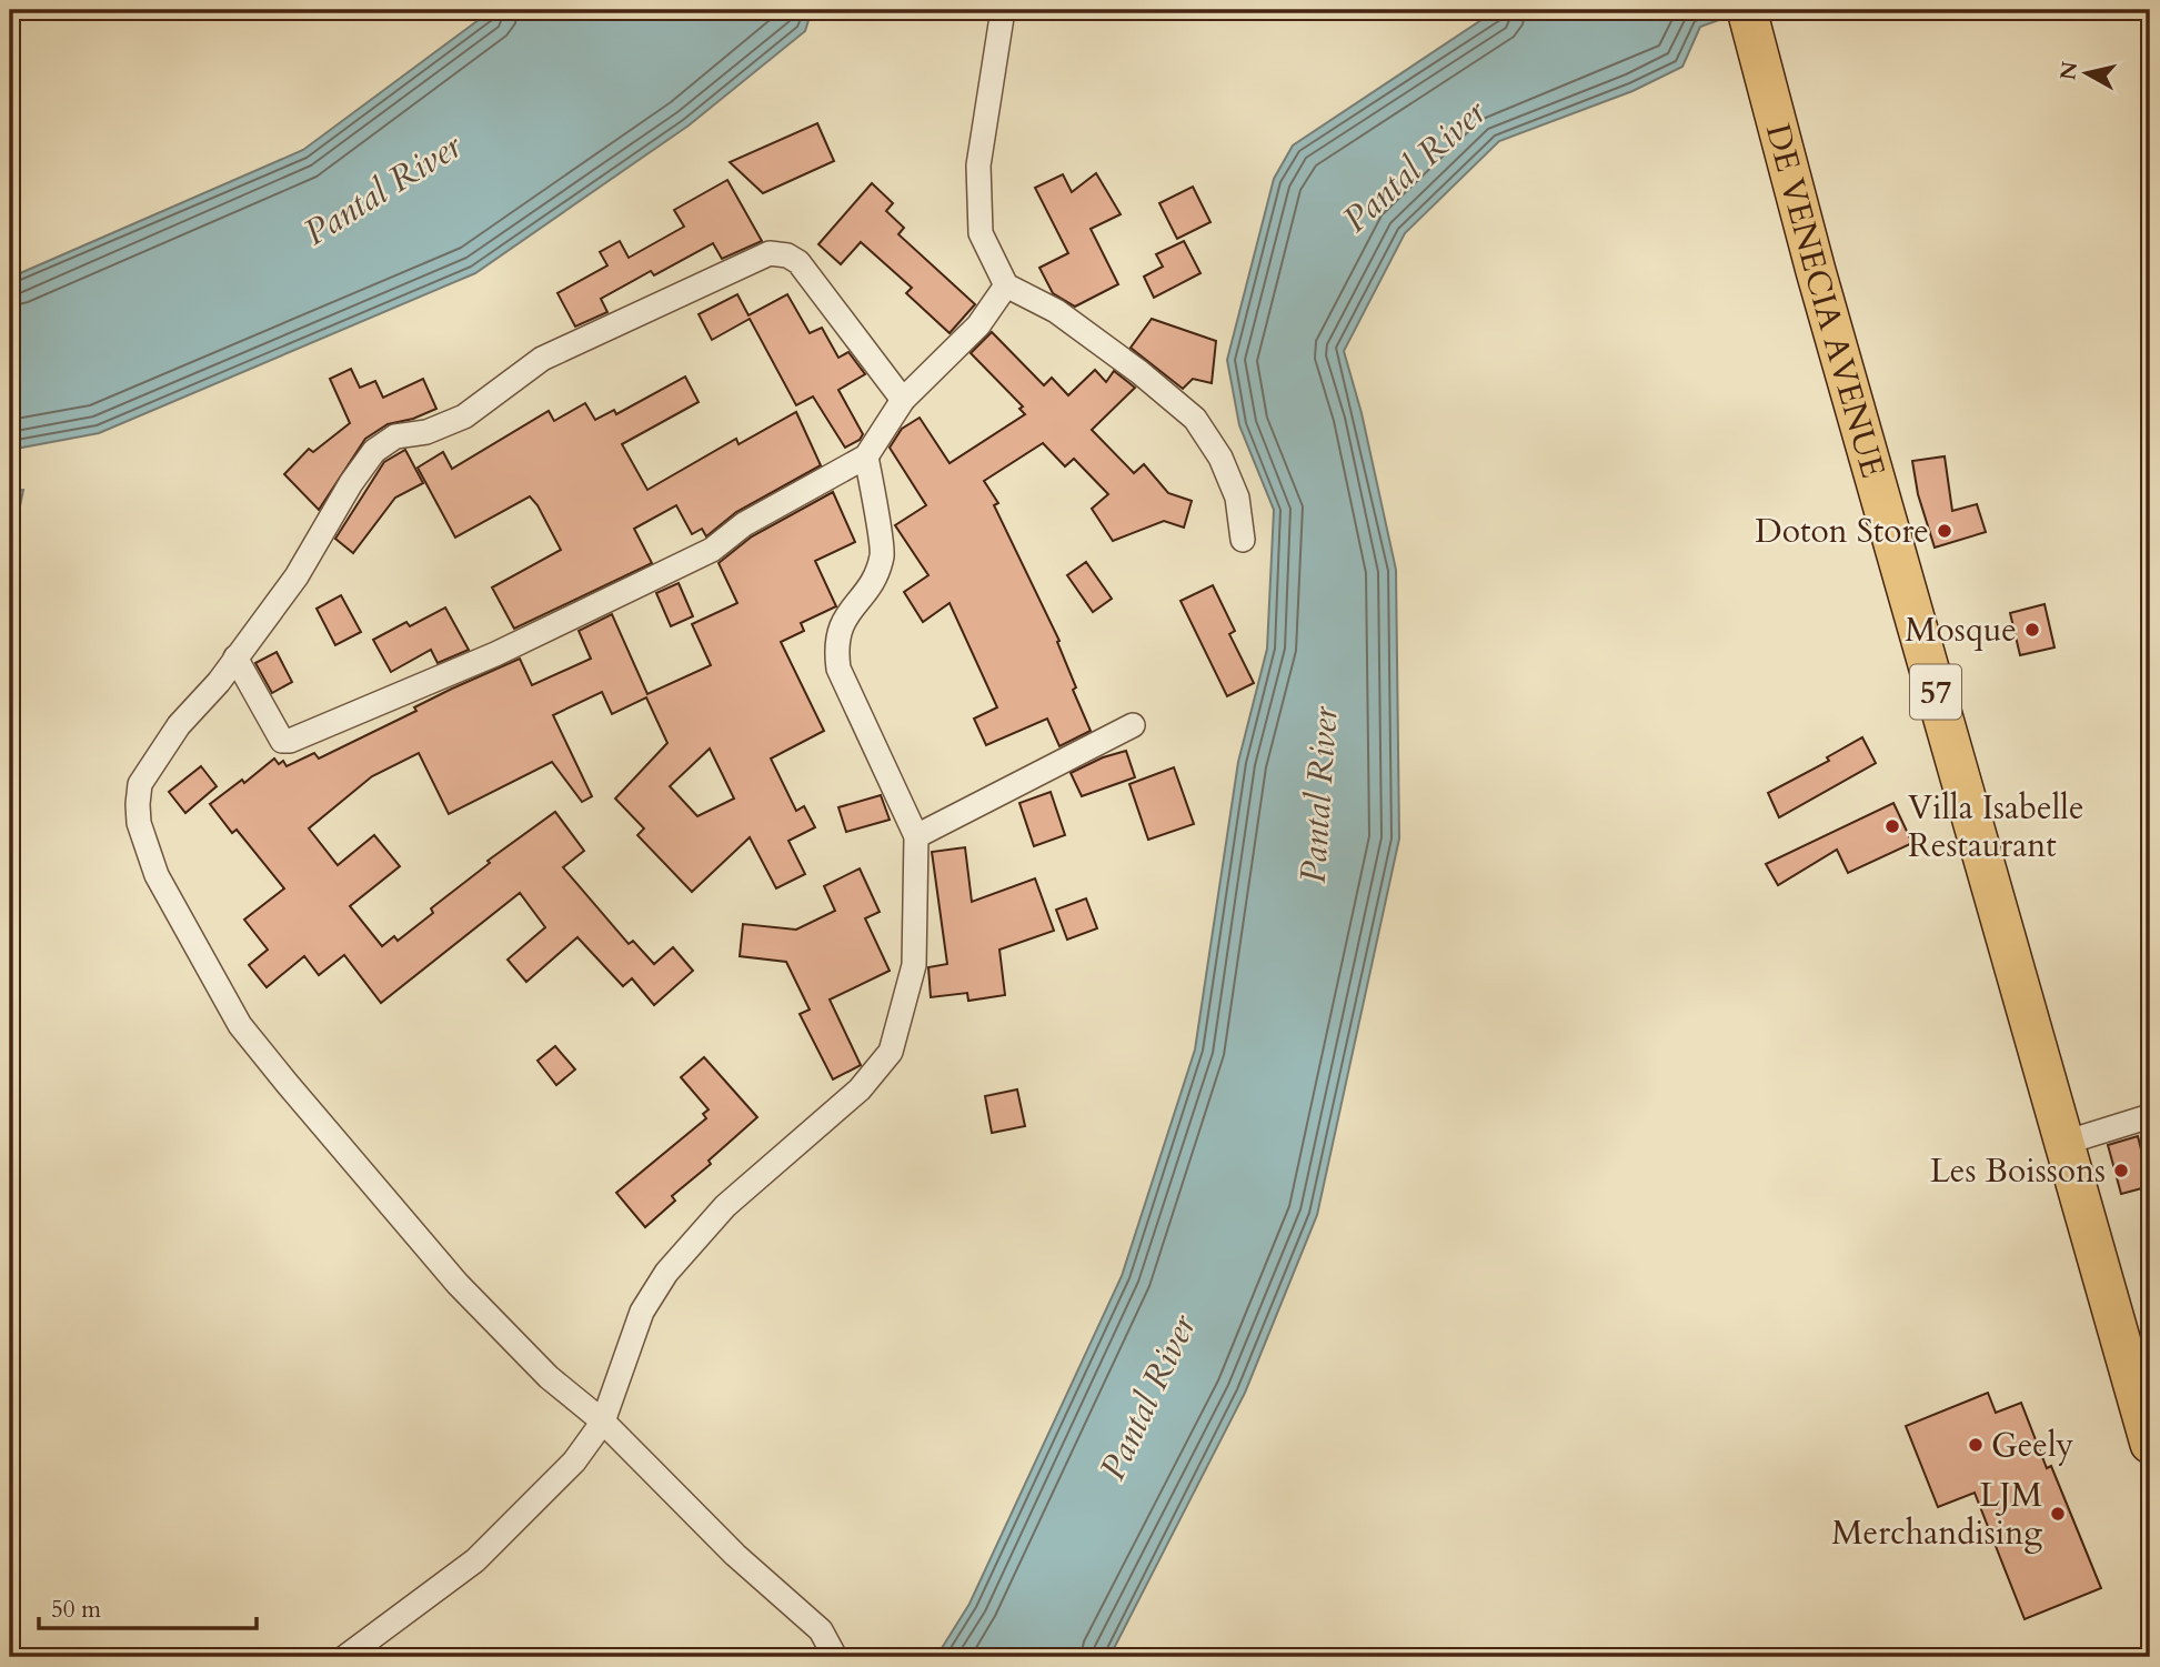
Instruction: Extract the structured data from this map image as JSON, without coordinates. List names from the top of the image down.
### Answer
{
  "streets": {
    "highway": ["DE VENECIA AVENUE", "57"]
  },
  "water": ["Pantal River"],
  "places": [
    "Doton Store",
    "Mosque",
    "Villa Isabelle Restaurant",
    "Les Boissons",
    "Geely",
    "LJM Merchandising"
  ],
  "scale_bar": "50 m",
  "north": "left"
}
